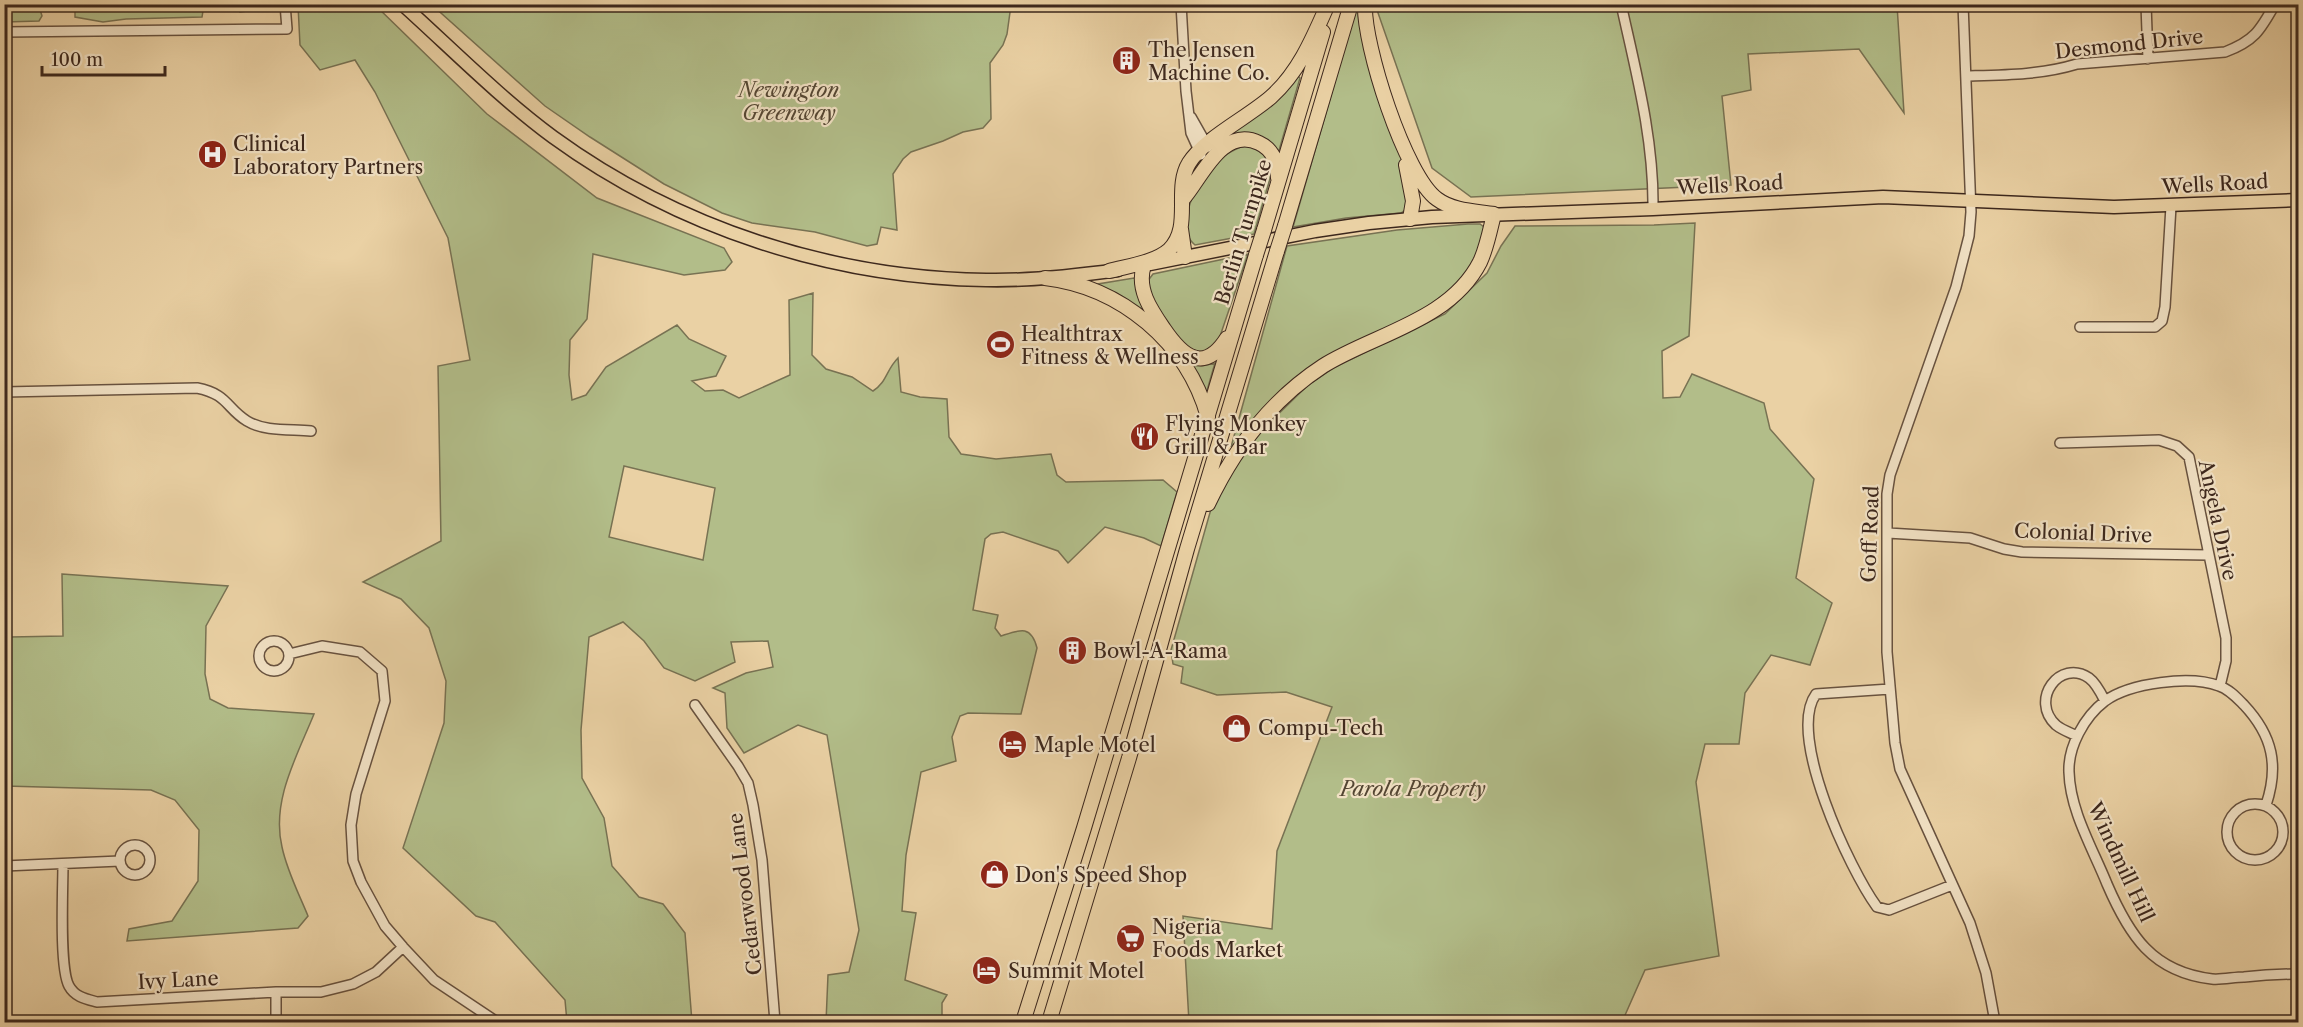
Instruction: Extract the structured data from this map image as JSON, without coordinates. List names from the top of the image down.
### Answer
{
  "streets": {
    "highway": ["Berlin Turnpike"],
    "main road": ["Wells Road"],
    "street": [
      "Desmond Drive",
      "Angela Drive",
      "Colonial Drive",
      "Goff Road",
      "Windmill Hill",
      "Cedarwood Lane",
      "Ivy Lane"
    ]
  },
  "crossings": [
    ["Desmond Drive", "Goff Road"],
    ["Wells Road", "Goff Road"],
    ["Angela Drive", "Colonial Drive"],
    ["Angela Drive", "Windmill Hill"],
    ["Colonial Drive", "Goff Road"]
  ],
  "parks": ["Newington Greenway", "Parola Property"],
  "places": {
    "building": ["The Jensen Machine Co.", "Bowl-A-Rama"],
    "hospital": ["Clinical Laboratory Partners"],
    "sports": ["Healthtrax Fitness & Wellness"],
    "restaurant": ["Flying Monkey Grill & Bar"],
    "shop": ["Compu-Tech", "Don's Speed Shop"],
    "hotel": ["Maple Motel", "Summit Motel"],
    "supermarket": ["Nigeria Foods Market"]
  },
  "scale_bar": "100 m"
}
